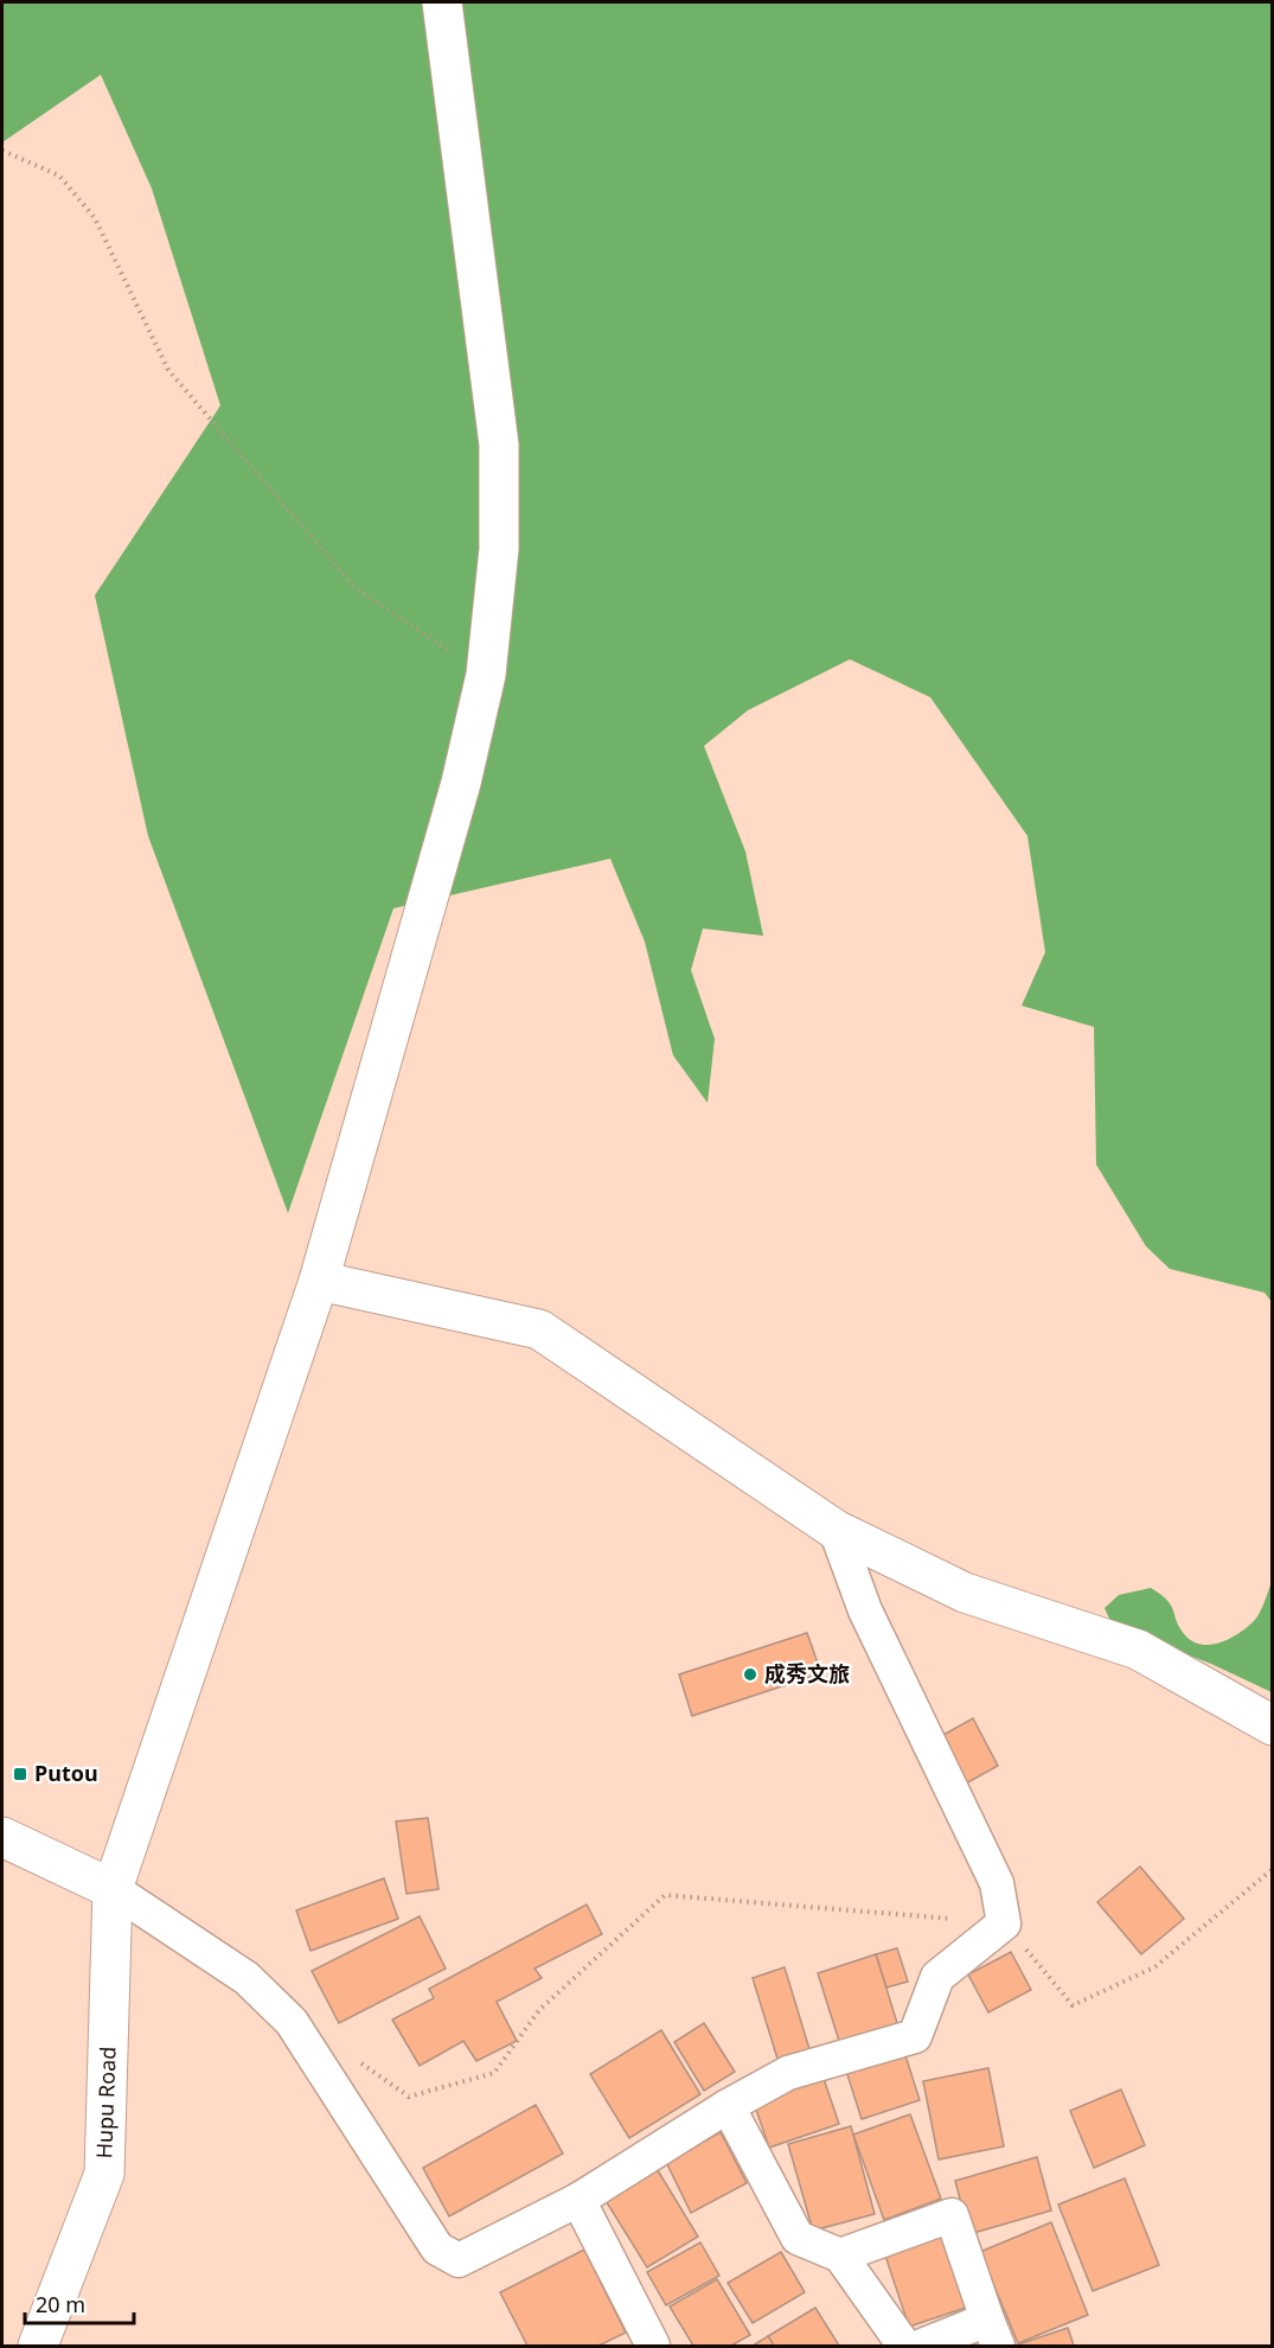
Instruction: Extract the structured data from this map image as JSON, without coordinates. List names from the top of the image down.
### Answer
{
  "streets": {
    "street": ["Hupu Road"]
  },
  "places": {
    "other": ["成秀文旅"],
    "transit": ["Putou"]
  },
  "scale_bar": "20 m"
}
